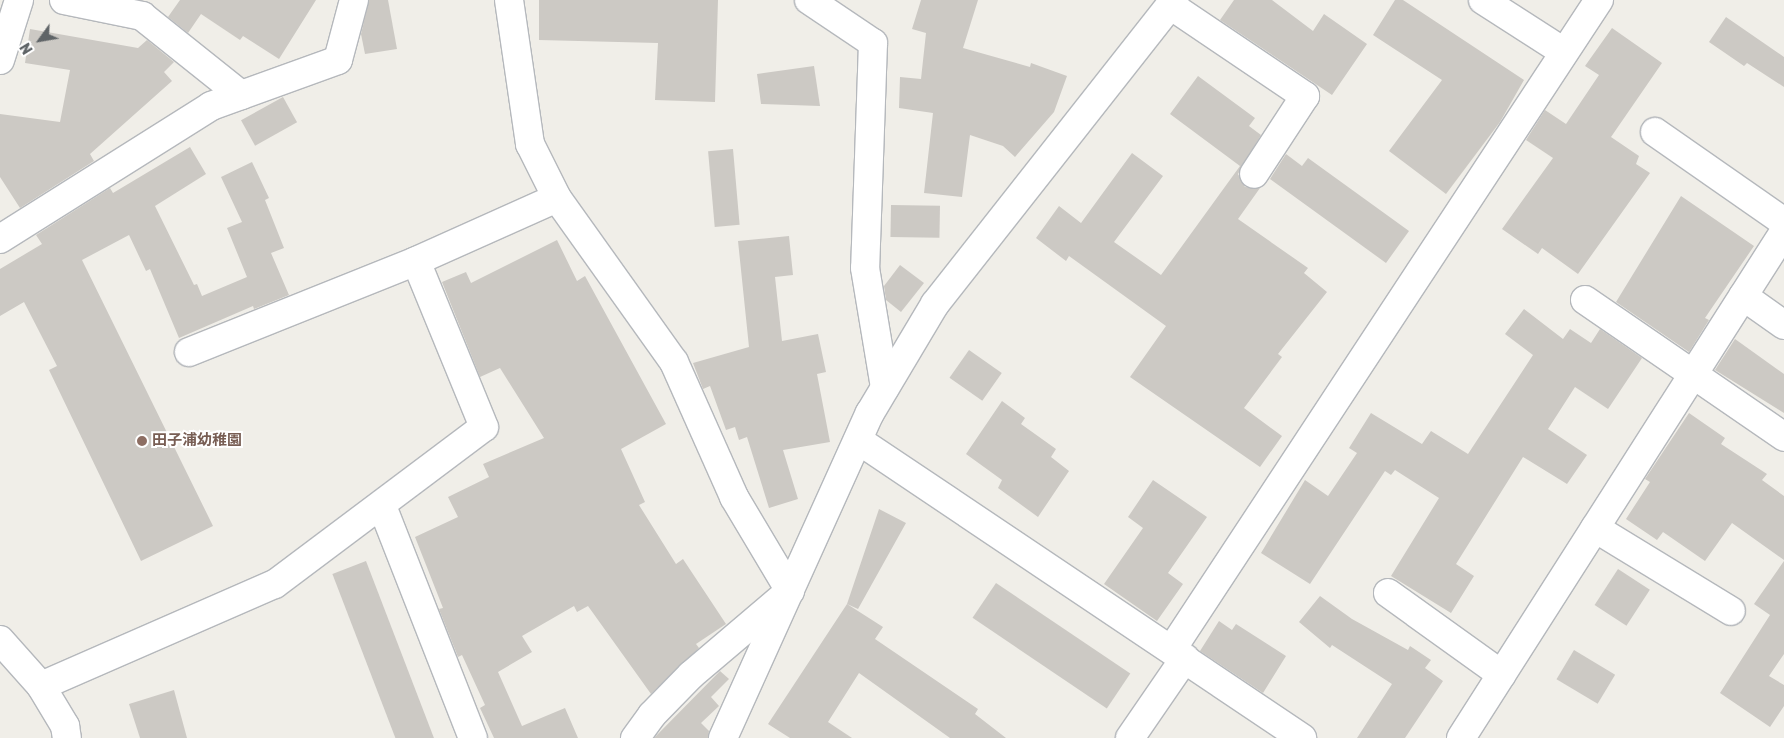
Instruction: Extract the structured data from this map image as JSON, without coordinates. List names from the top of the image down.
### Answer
{
  "places": ["田子浦幼稚園"],
  "north": "bottom left"
}
